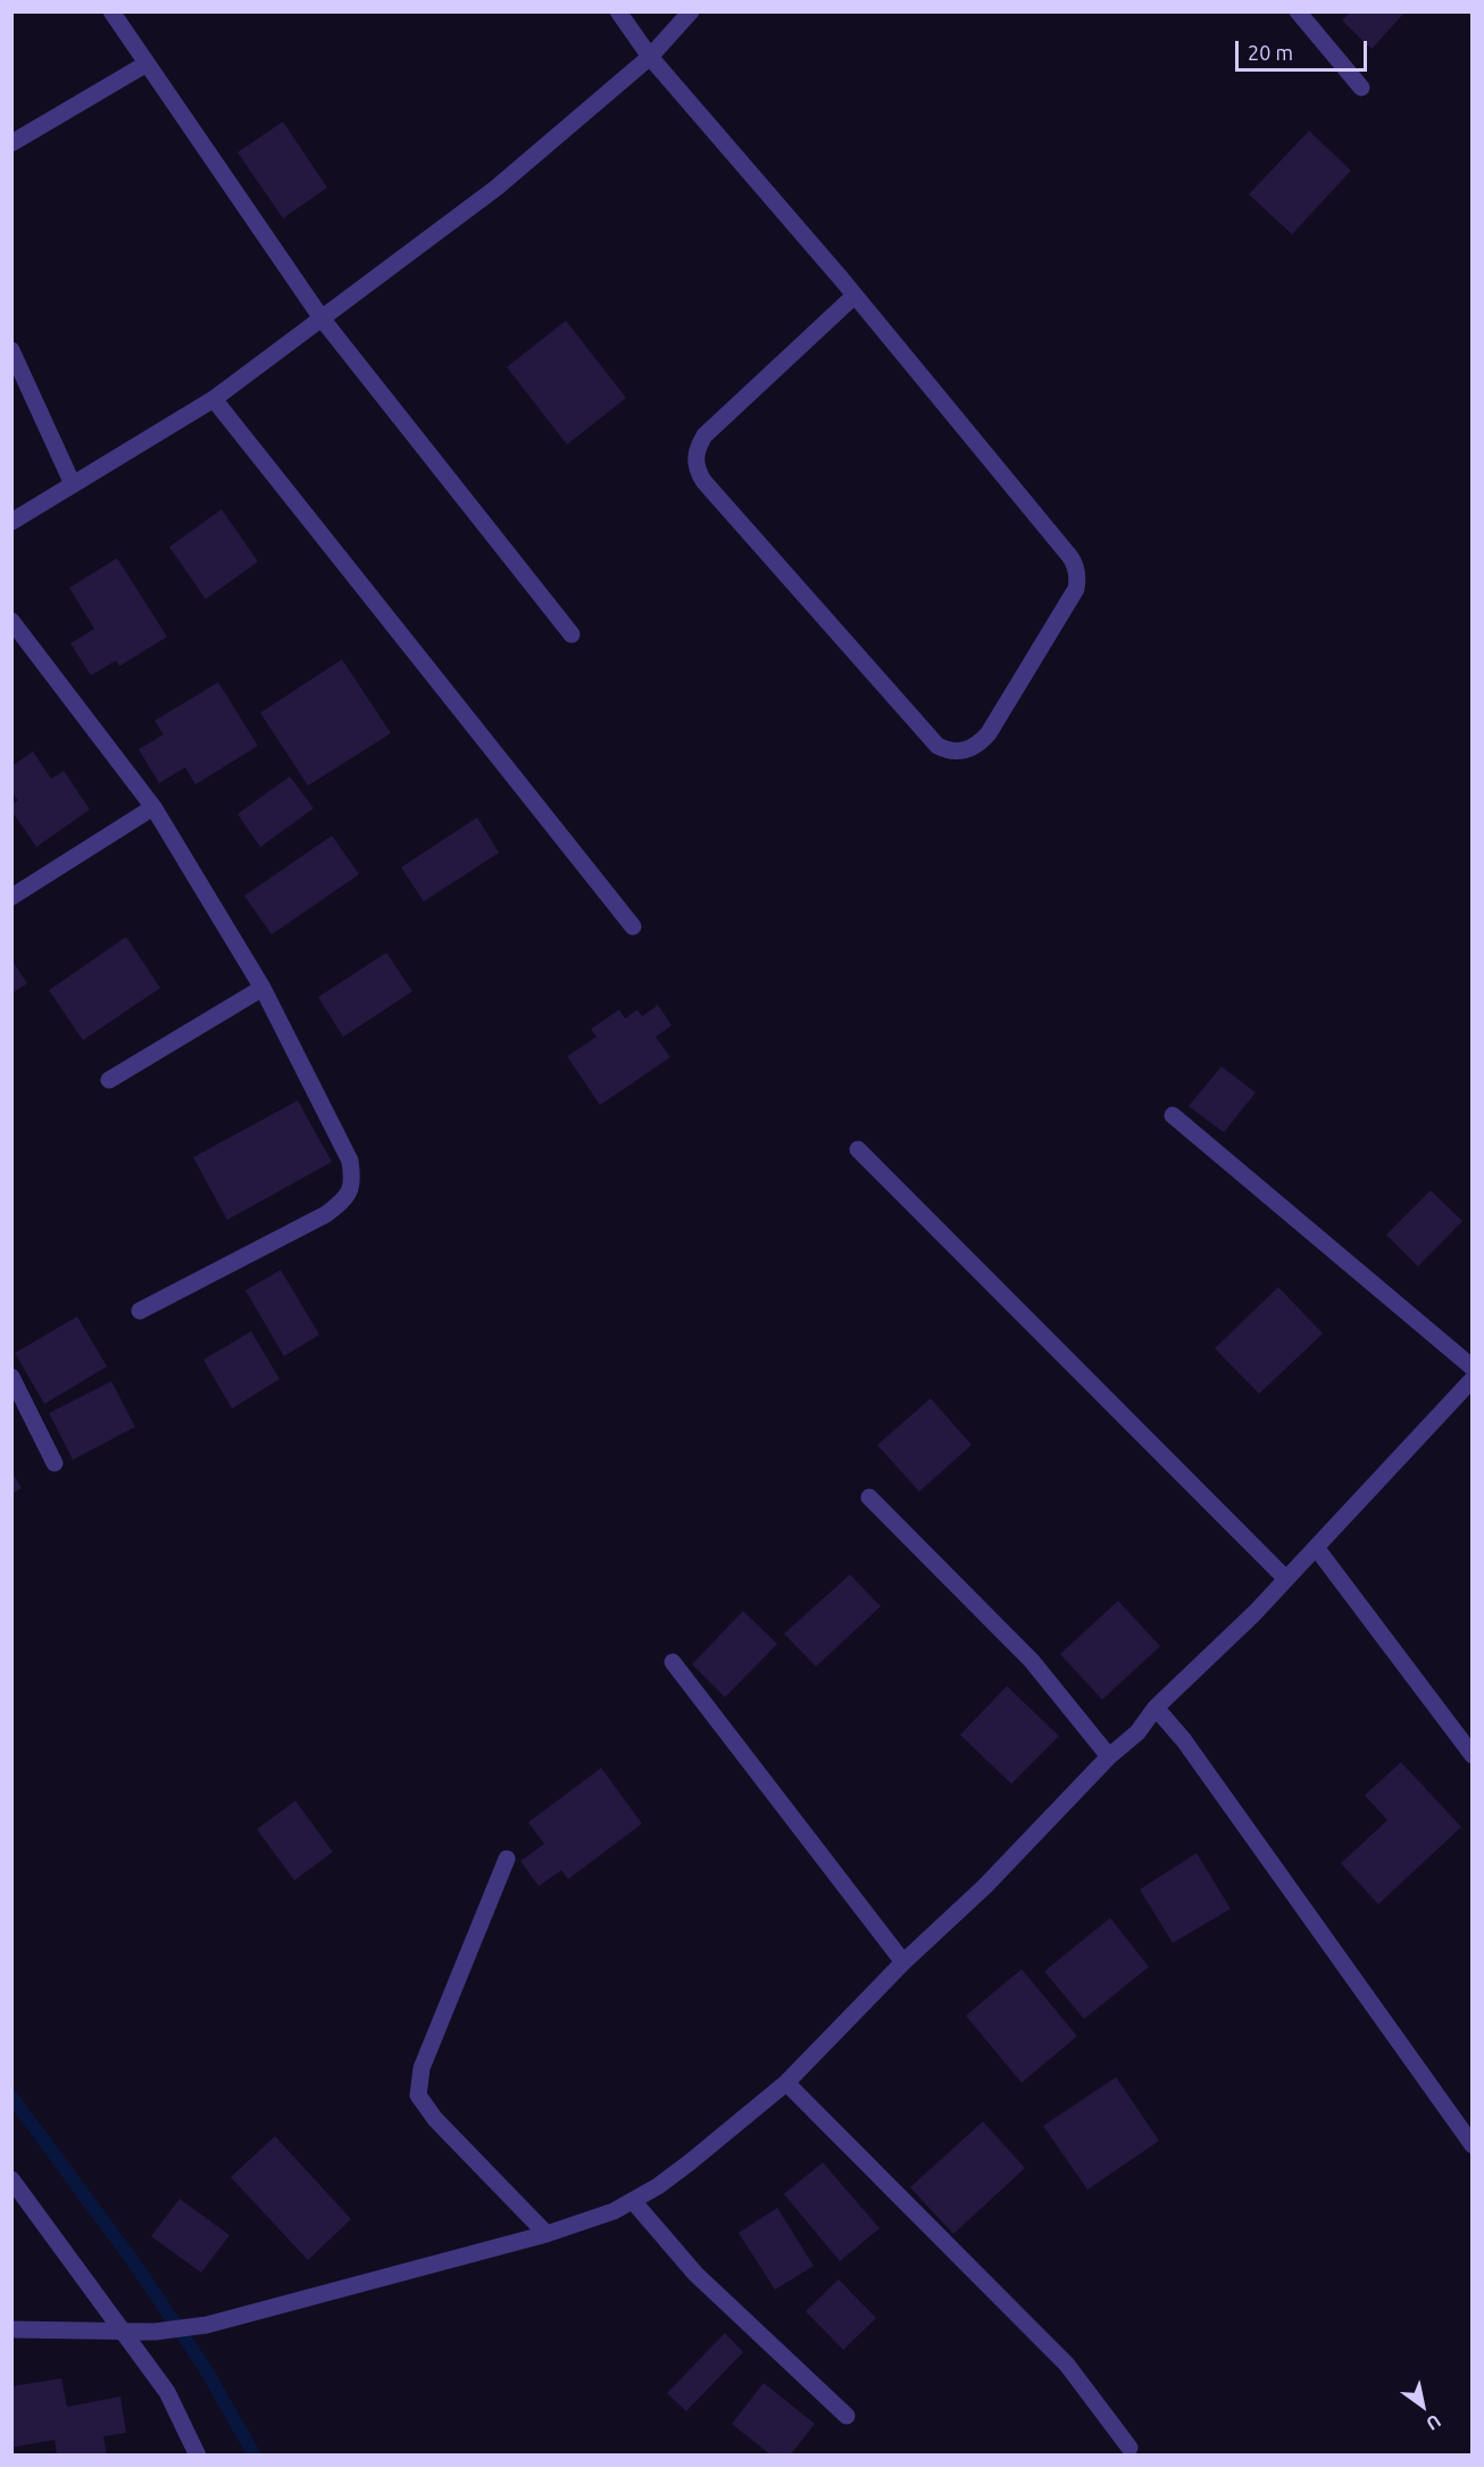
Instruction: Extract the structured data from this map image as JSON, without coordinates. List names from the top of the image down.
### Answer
{
  "scale_bar": "20 m",
  "north": "bottom right"
}
